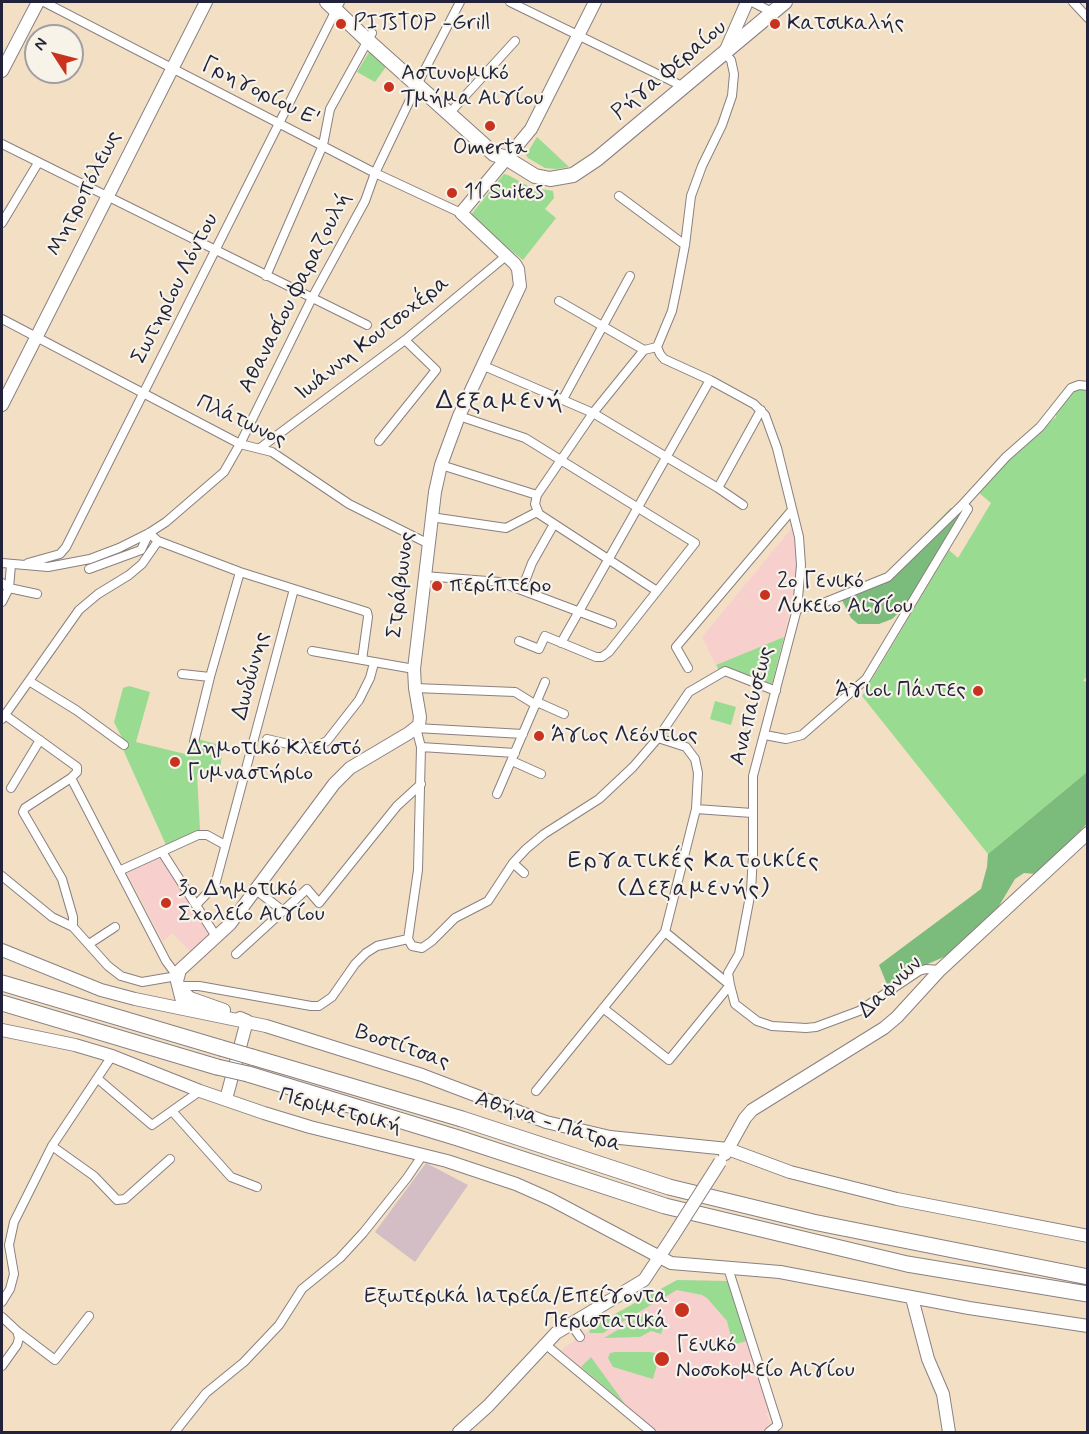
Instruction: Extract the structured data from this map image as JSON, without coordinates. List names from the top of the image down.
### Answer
{
  "streets": {
    "highway": ["Αθήνα - Πάτρα"],
    "main road": ["Ρήγα Φεραίου"],
    "street": [
      "Γρηγορίου Ε'",
      "Μητροπόλεως",
      "Σωτηρίου Λόντου",
      "Αθανασίου Φαραζουλή",
      "Ιωάννη Κουτσοχέρα",
      "Πλάτωνος",
      "Στράβωνος",
      "Δωδώνης",
      "Αναπαύσεως",
      "Δαφνών",
      "Βοστίτσας",
      "Περιμετρική"
    ]
  },
  "crossings": [
    ["Γρηγορίου Ε'", "Μητροπόλεως"],
    ["Γρηγορίου Ε'", "Σωτηρίου Λόντου"],
    ["Γρηγορίου Ε'", "Αθανασίου Φαραζουλή"],
    ["Γρηγορίου Ε'", "Στράβωνος"],
    ["Μητροπόλεως", "Πλάτωνος"],
    ["Σωτηρίου Λόντου", "Πλάτωνος"],
    ["Αθανασίου Φαραζουλή", "Πλάτωνος"],
    ["Ιωάννη Κουτσοχέρα", "Πλάτωνος"],
    ["Ιωάννη Κουτσοχέρα", "Στράβωνος"],
    ["Πλάτωνος", "Στράβωνος"],
    ["Δαφνών", "Βοστίτσας"],
    ["Δαφνών", "Περιμετρική"]
  ],
  "districts": ["Δεξαμενή", "Εργατικές Κατοικίες (Δεξαμενής)"],
  "places": [
    "PITsTOP -Grill",
    "Κατσικαλής",
    "Αστυνομικό Τμήμα Αιγίου",
    "Omerta",
    "11 Suites",
    "περίπτερο",
    "2ο Γενικό Λύκειο Αιγίου",
    "Άγιοι Πάντες",
    "Άγιος Λεόντιος",
    "Δημοτικό Κλειστό Γυμναστήριο",
    "3ο Δημοτικό Σχολείο Αιγίου",
    "Εξωτερικά Ιατρεία/Επείγοντα Περιστατικά",
    "Γενικό Νοσοκομείο Αιγίου"
  ],
  "north": "top left"
}
